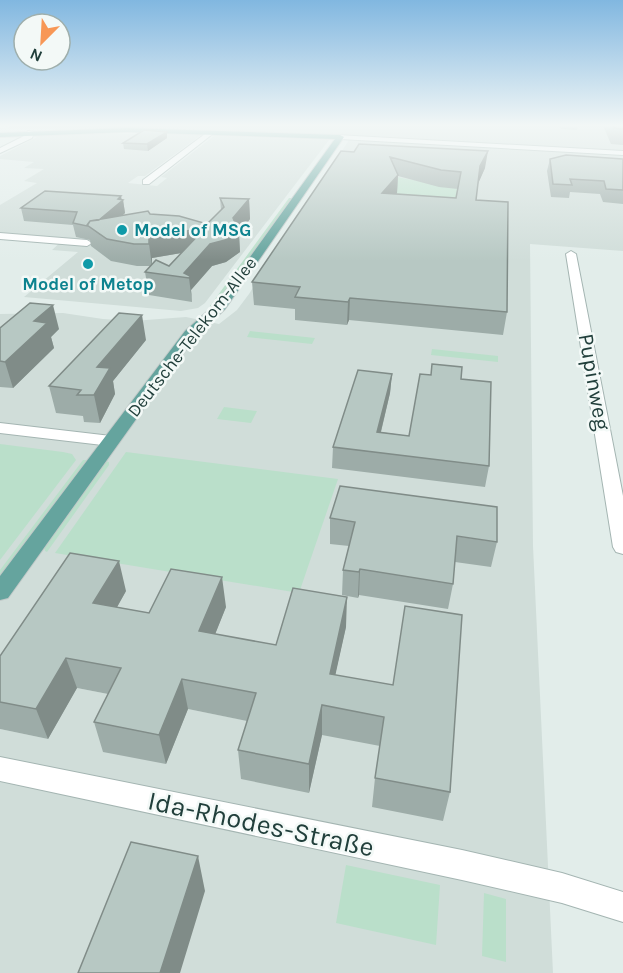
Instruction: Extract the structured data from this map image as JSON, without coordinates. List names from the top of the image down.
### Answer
{
  "streets": {
    "main road": ["Deutsche-Telekom-Allee"],
    "street": ["Pupinweg", "Ida-Rhodes-Straße"]
  },
  "places": ["Model of MSG", "Model of Metop"],
  "north": "bottom left"
}
